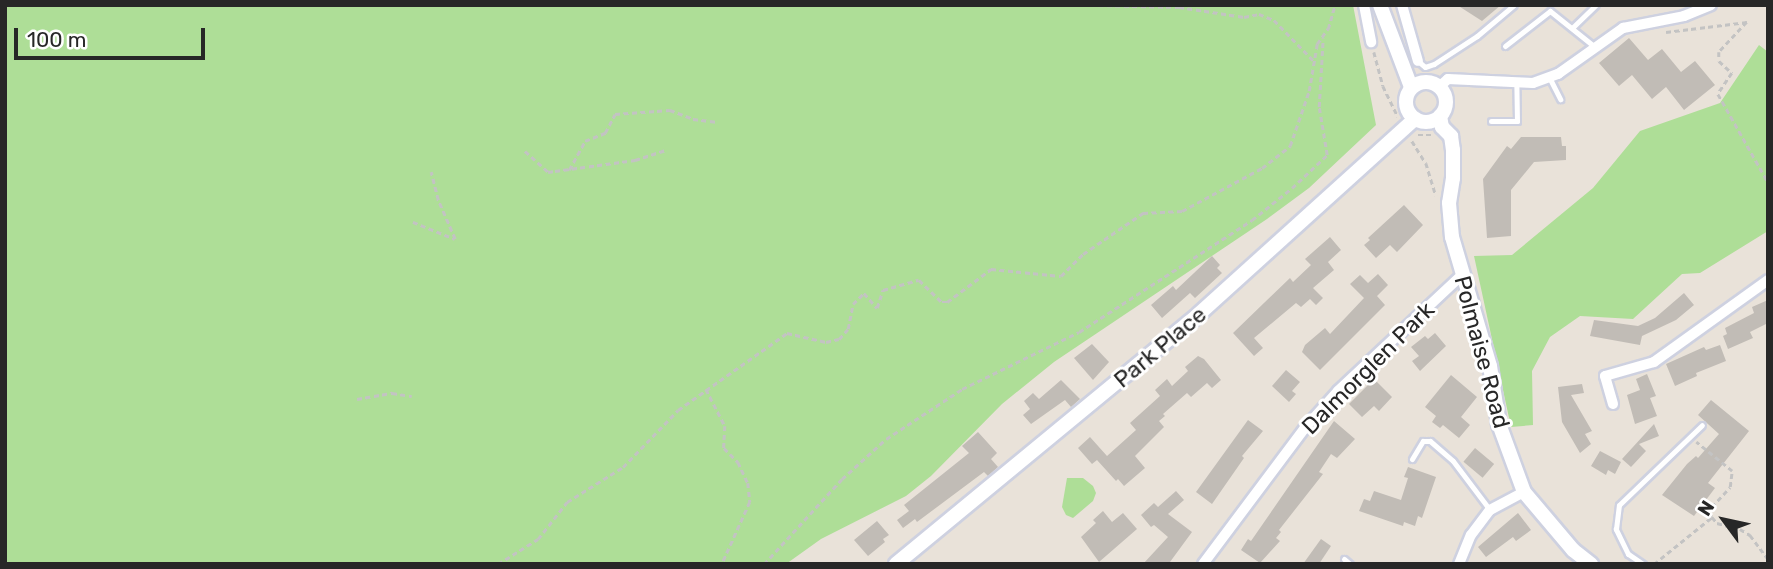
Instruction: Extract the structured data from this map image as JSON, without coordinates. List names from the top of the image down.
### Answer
{
  "streets": {
    "street": ["Park Place", "Polmaise Road", "Dalmorglen Park"]
  },
  "crossings": [
    ["Park Place", "Polmaise Road"],
    ["Polmaise Road", "Dalmorglen Park"]
  ],
  "scale_bar": "100 m",
  "north": "top left"
}
